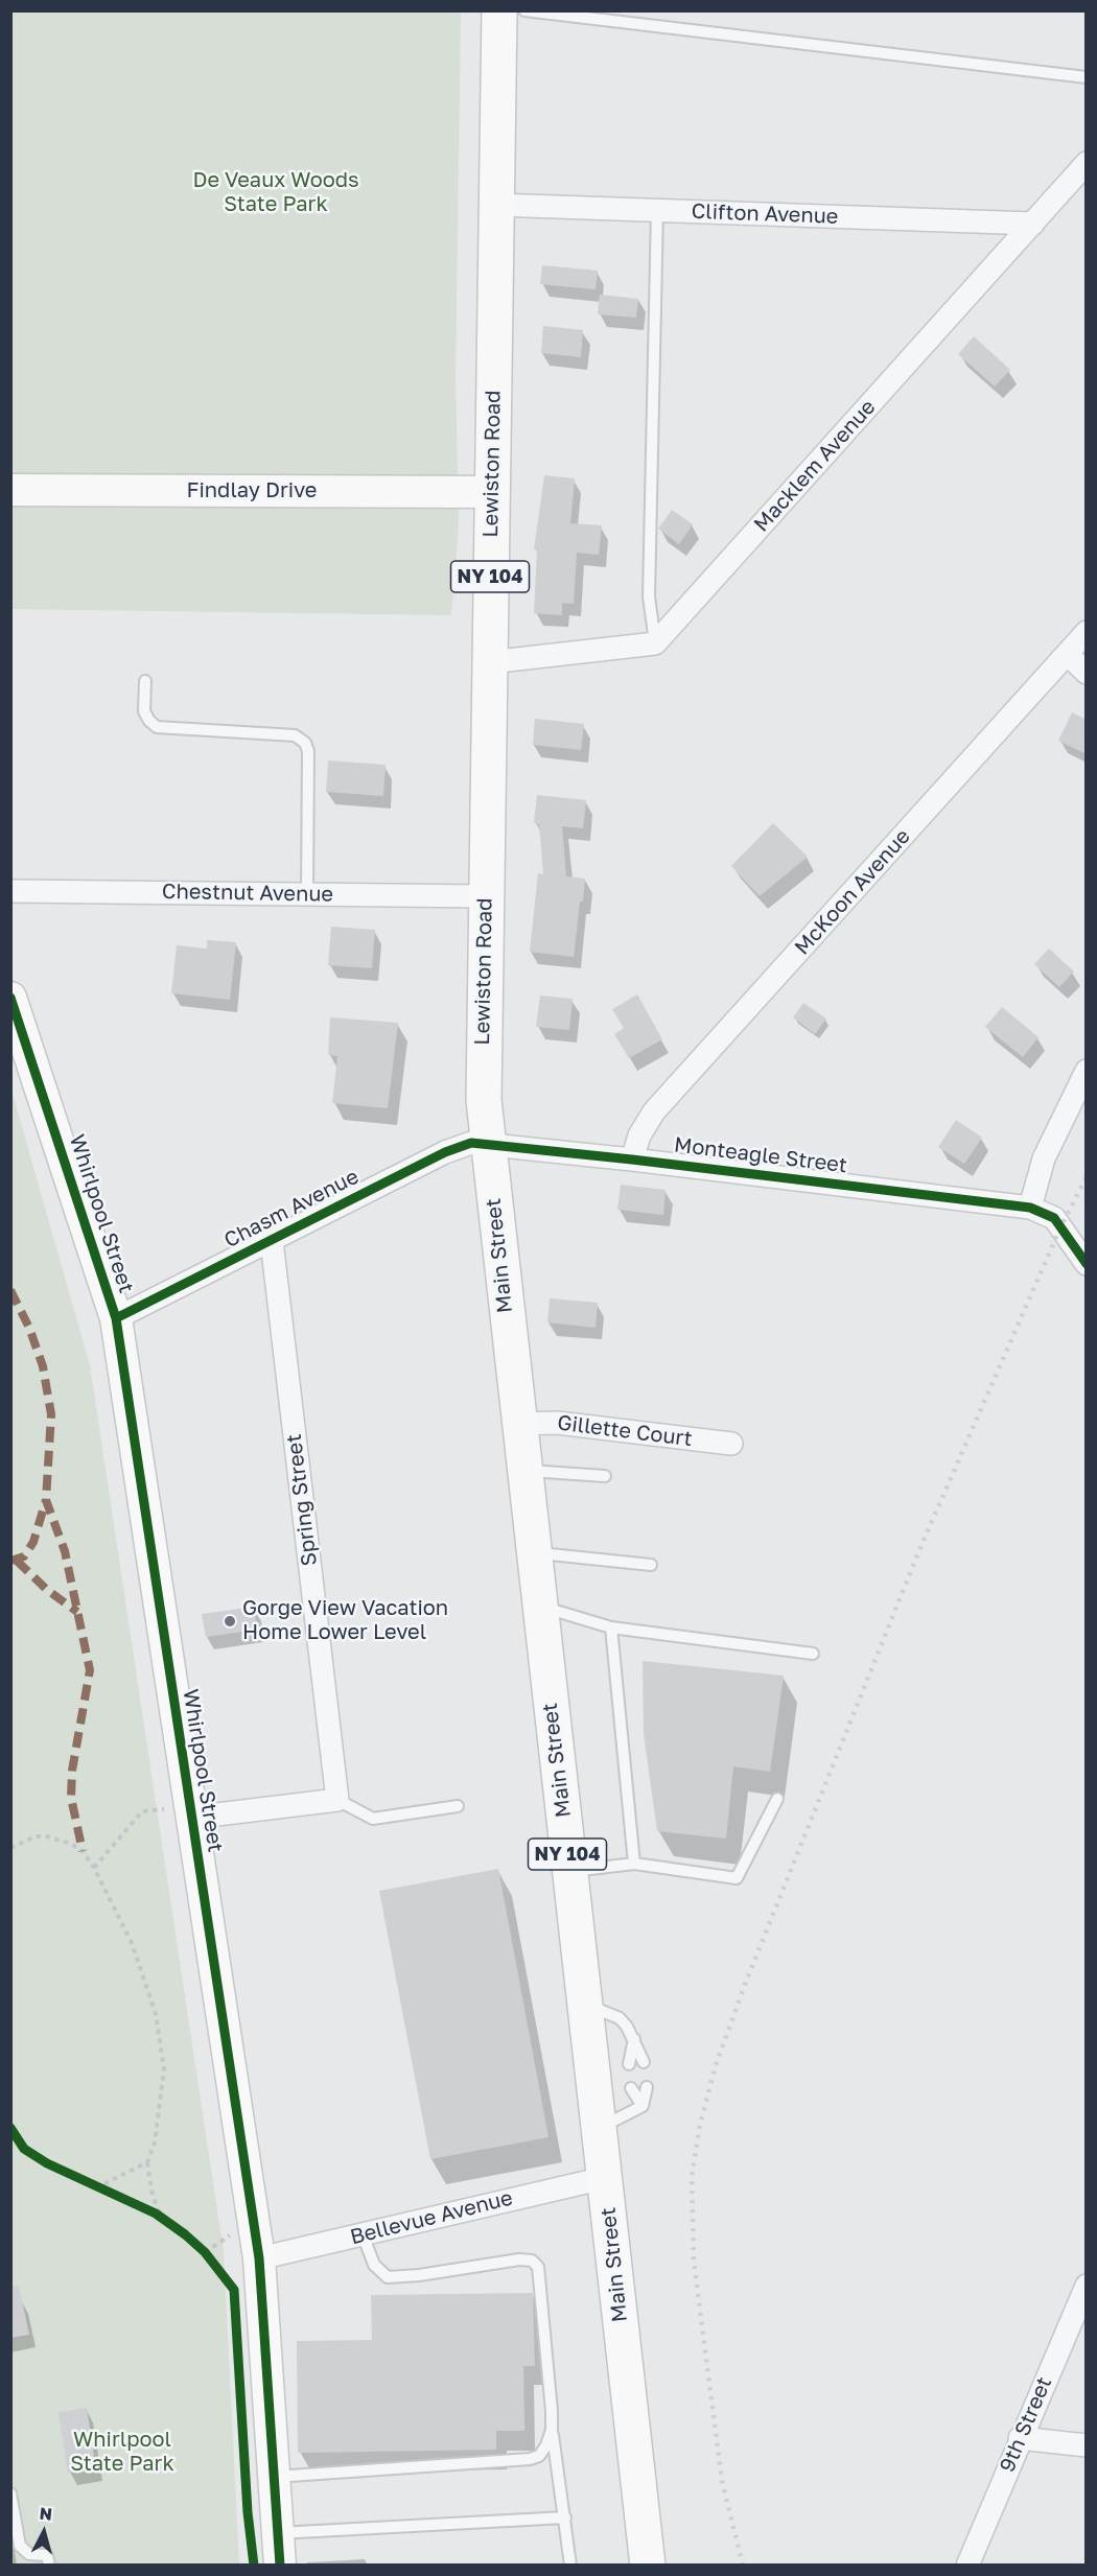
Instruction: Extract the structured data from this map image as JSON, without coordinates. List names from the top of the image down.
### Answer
{
  "streets": {
    "main road": ["Lewiston Road", "NY 104", "Main Street"],
    "street": [
      "Clifton Avenue",
      "Macklem Avenue",
      "Findlay Drive",
      "McKoon Avenue",
      "Chestnut Avenue",
      "Monteagle Street",
      "Chasm Avenue",
      "Whirlpool Street",
      "Gillette Court",
      "Spring Street",
      "Bellevue Avenue",
      "9th Street"
    ]
  },
  "crossings": [
    ["Clifton Avenue", "Lewiston Road"],
    ["Clifton Avenue", "Macklem Avenue"],
    ["Lewiston Road", "Findlay Drive"],
    ["Lewiston Road", "Chestnut Avenue"],
    ["Lewiston Road", "Monteagle Street"],
    ["Lewiston Road", "Chasm Avenue"],
    ["Lewiston Road", "Main Street"],
    ["McKoon Avenue", "Monteagle Street"],
    ["Monteagle Street", "Chasm Avenue"],
    ["Monteagle Street", "Main Street"],
    ["Chasm Avenue", "Whirlpool Street"],
    ["Chasm Avenue", "Main Street"],
    ["Chasm Avenue", "Spring Street"],
    ["Whirlpool Street", "Bellevue Avenue"],
    ["Main Street", "Gillette Court"],
    ["Main Street", "Bellevue Avenue"]
  ],
  "parks": ["De Veaux Woods State Park", "Whirlpool State Park"],
  "places": ["Gorge View Vacation Home Lower Level"],
  "north": "top"
}
